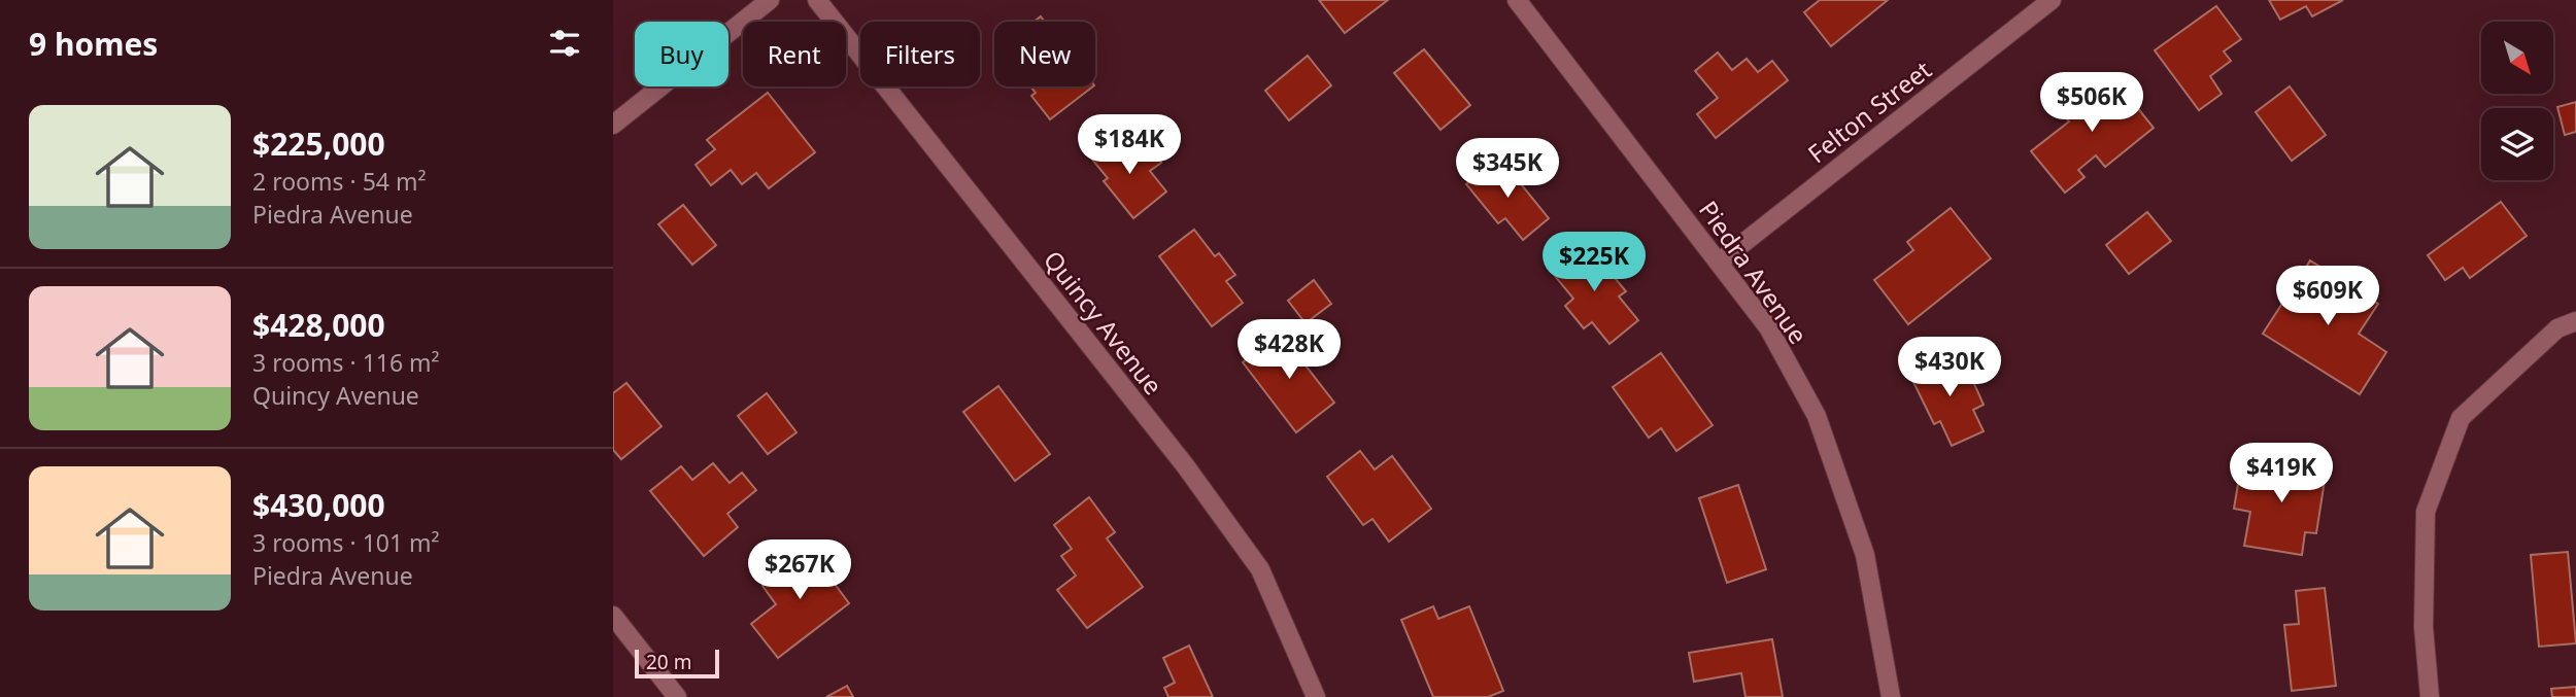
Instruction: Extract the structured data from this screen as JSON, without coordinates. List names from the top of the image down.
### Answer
{
  "streets": {
    "street": ["Felton Street", "Piedra Avenue", "Quincy Avenue"]
  },
  "crossings": [
    ["Felton Street", "Piedra Avenue"]
  ],
  "scale_bar": "20 m",
  "north": "bottom right",
  "page": {
    "heading": "9 homes",
    "chip": [
      "Buy",
      "Rent",
      "Filters",
      "New"
    ],
    "price": [
      "$506K",
      "$184K",
      "$345K",
      "$225K",
      "$609K",
      "$428K",
      "$430K",
      "$419K",
      "$267K"
    ],
    "list": [
      {
        "name": "$225,000",
        "note": "2 rooms · 54 m² · Piedra Avenue"
      },
      {
        "name": "$428,000",
        "note": "3 rooms · 116 m² · Quincy Avenue"
      },
      {
        "name": "$430,000",
        "note": "3 rooms · 101 m² · Piedra Avenue"
      }
    ],
    "scale": "20 m"
  }
}
